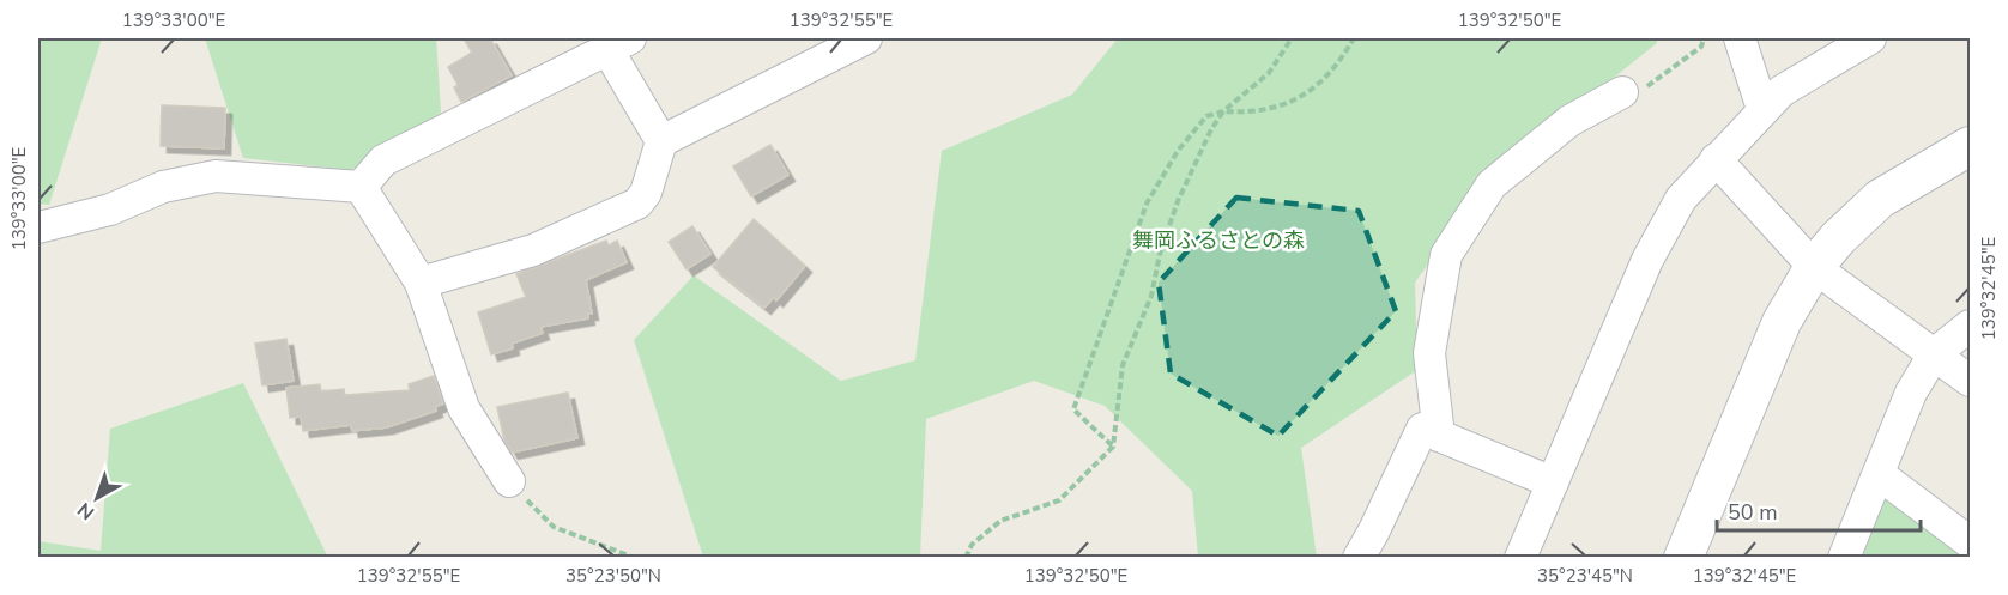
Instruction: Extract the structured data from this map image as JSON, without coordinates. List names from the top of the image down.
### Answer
{
  "parks": ["舞岡ふるさとの森"],
  "scale_bar": "50 m",
  "north": "bottom left",
  "coordinates": [
    "139°33'00\"E",
    "139°32'55\"E",
    "139°32'50\"E",
    "139°32'45\"E",
    "35°23'50\"N",
    "35°23'45\"N"
  ]
}
